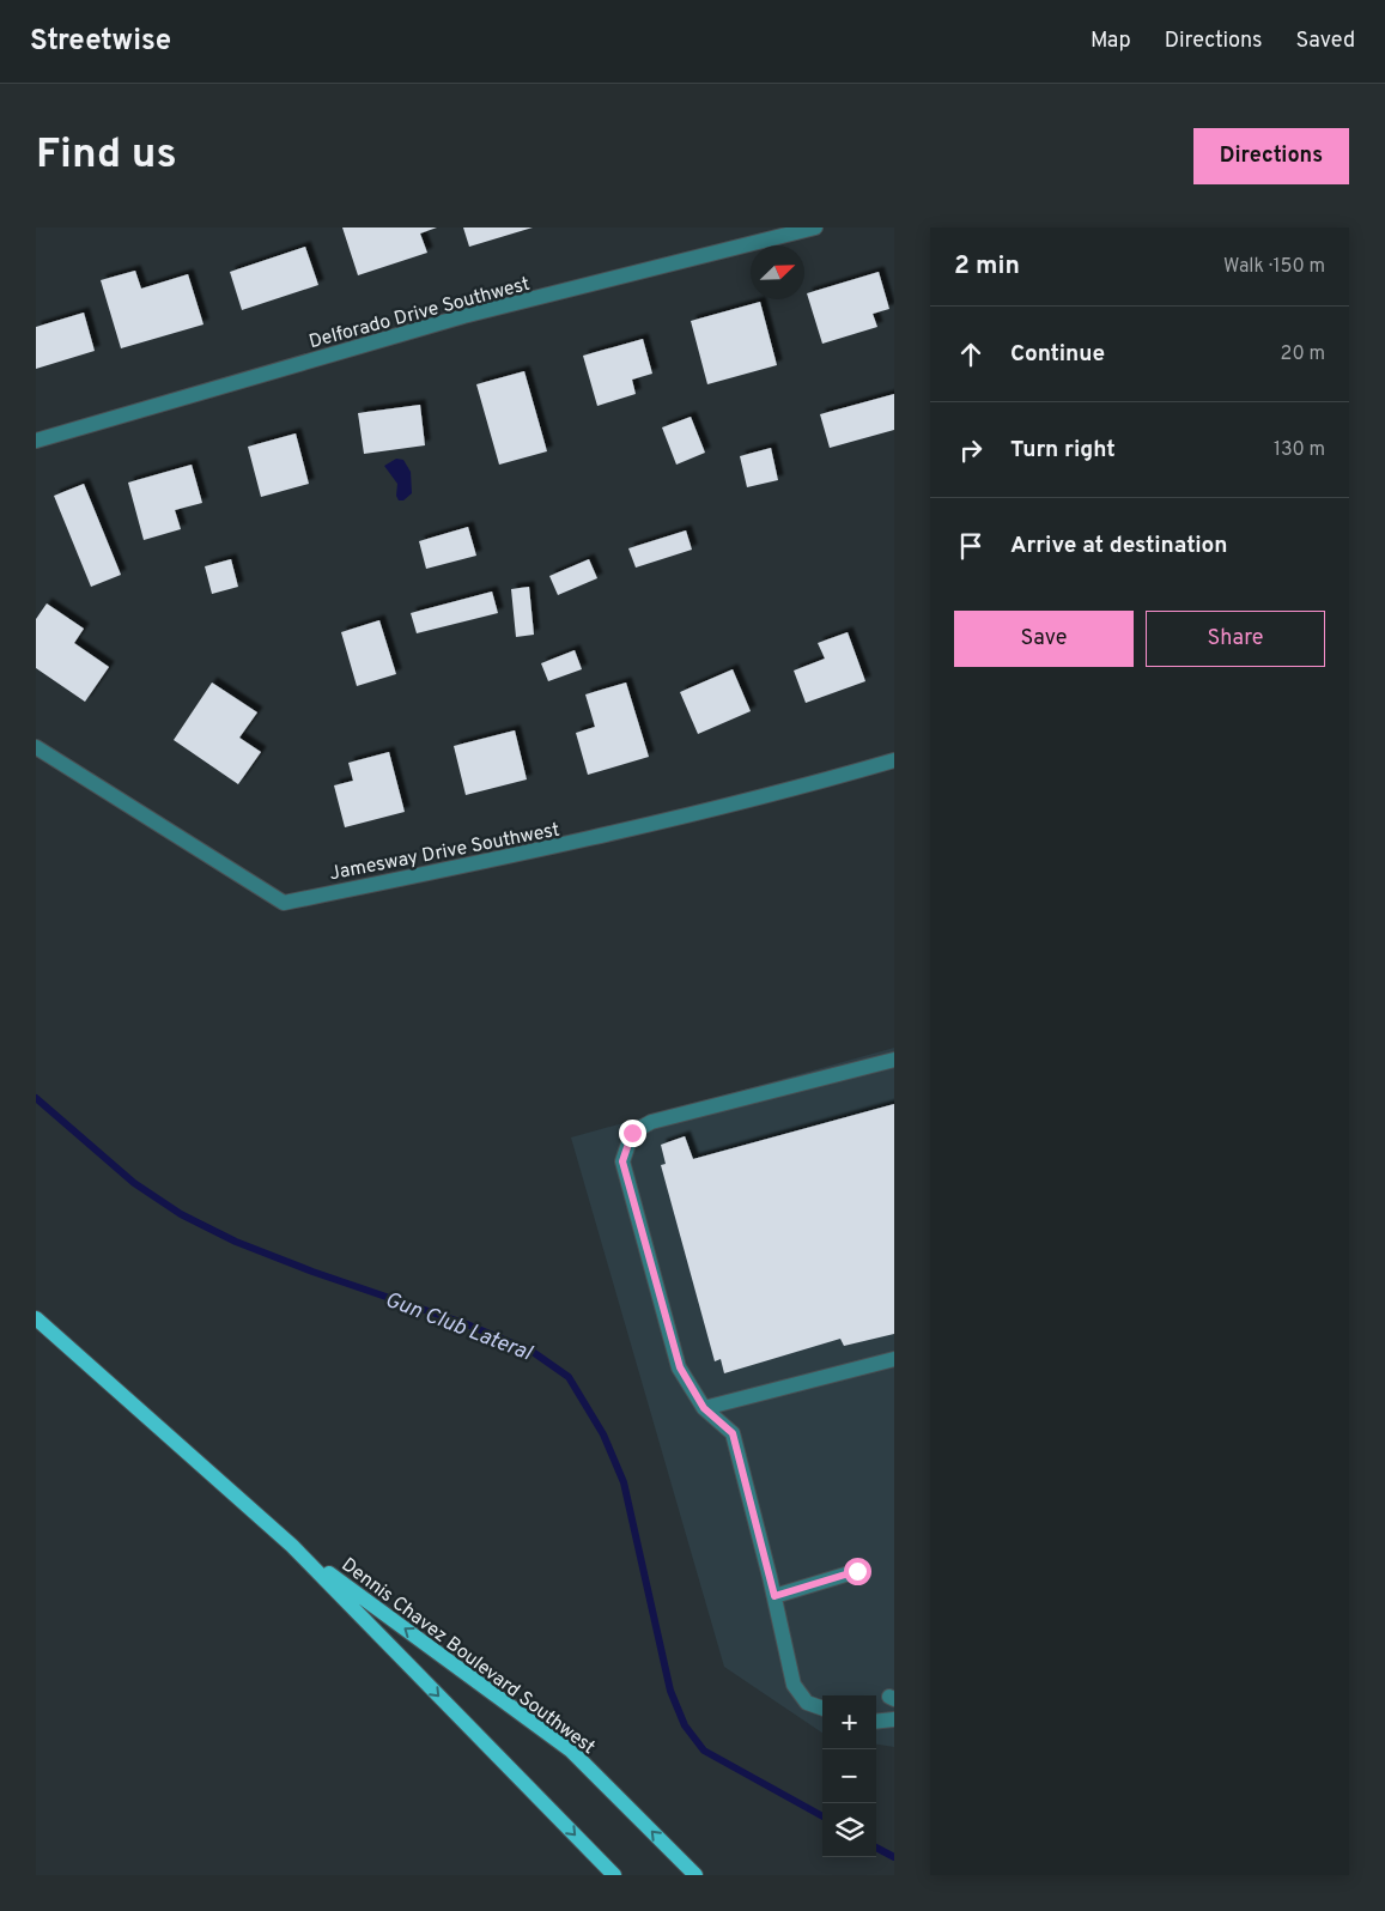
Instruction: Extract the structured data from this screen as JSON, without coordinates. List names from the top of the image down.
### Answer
{
  "streets": {
    "main road": ["Dennis Chavez Boulevard Southwest"],
    "street": ["Delforado Drive Southwest", "Jamesway Drive Southwest"]
  },
  "water": ["Gun Club Lateral"],
  "north": "top right",
  "page": {
    "header": "Streetwise",
    "nav": ["Map", "Directions", "Saved"],
    "buttons": [
      "Directions",
      ["Save", "Share"]
    ],
    "title": "Find us",
    "heading": ["2 min", "Walk · 150 m"],
    "list": [
      ["Continue", "20 m"],
      ["Turn right", "130 m"],
      "Arrive at destination"
    ],
    "map_buttons": ["+", "−"]
  }
}
